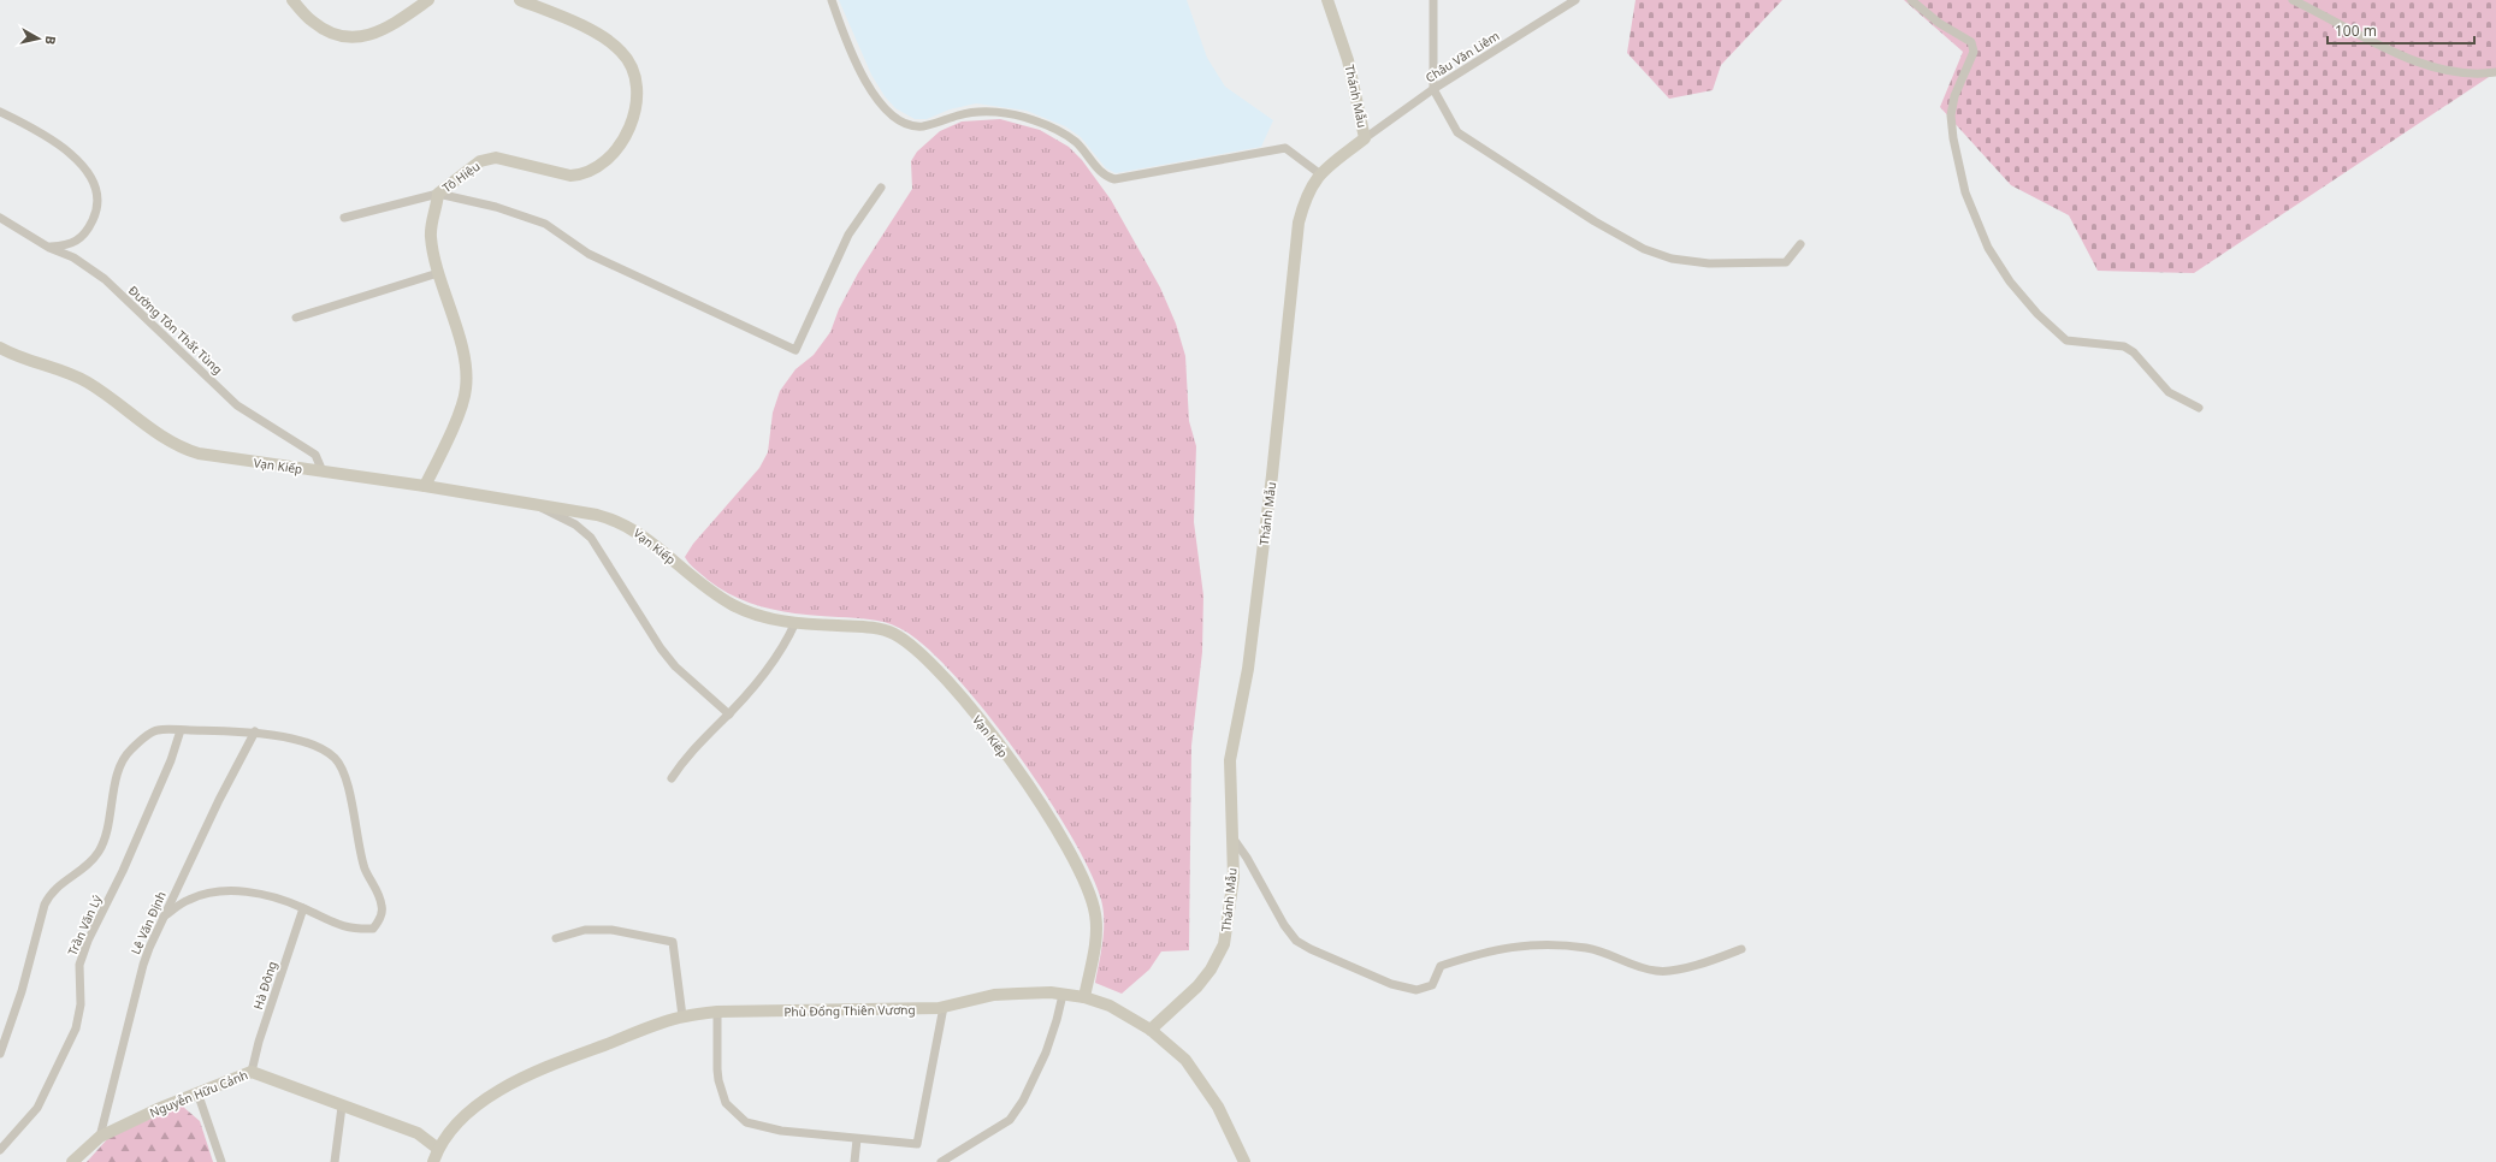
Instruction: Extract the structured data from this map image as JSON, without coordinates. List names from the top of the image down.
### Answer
{
  "streets": {
    "street": [
      "Châu Văn Liêm",
      "Thánh Mẫu",
      "Tô Hiệu",
      "Đường Tôn Thất Tùng",
      "Vạn Kiếp",
      "Lê Văn Định",
      "Trần Văn Lý",
      "Hà Đông",
      "Phù Đổng Thiên Vương",
      "Nguyễn Hữu Cảnh"
    ]
  },
  "crossings": [
    ["Châu Văn Liêm", "Thánh Mẫu"],
    ["Thánh Mẫu", "Phù Đổng Thiên Vương"],
    ["Tô Hiệu", "Vạn Kiếp"],
    ["Đường Tôn Thất Tùng", "Vạn Kiếp"],
    ["Vạn Kiếp", "Phù Đổng Thiên Vương"],
    ["Lê Văn Định", "Nguyễn Hữu Cảnh"],
    ["Hà Đông", "Nguyễn Hữu Cảnh"],
    ["Phù Đổng Thiên Vương", "Nguyễn Hữu Cảnh"]
  ],
  "scale_bar": "100 m",
  "north": "right"
}
